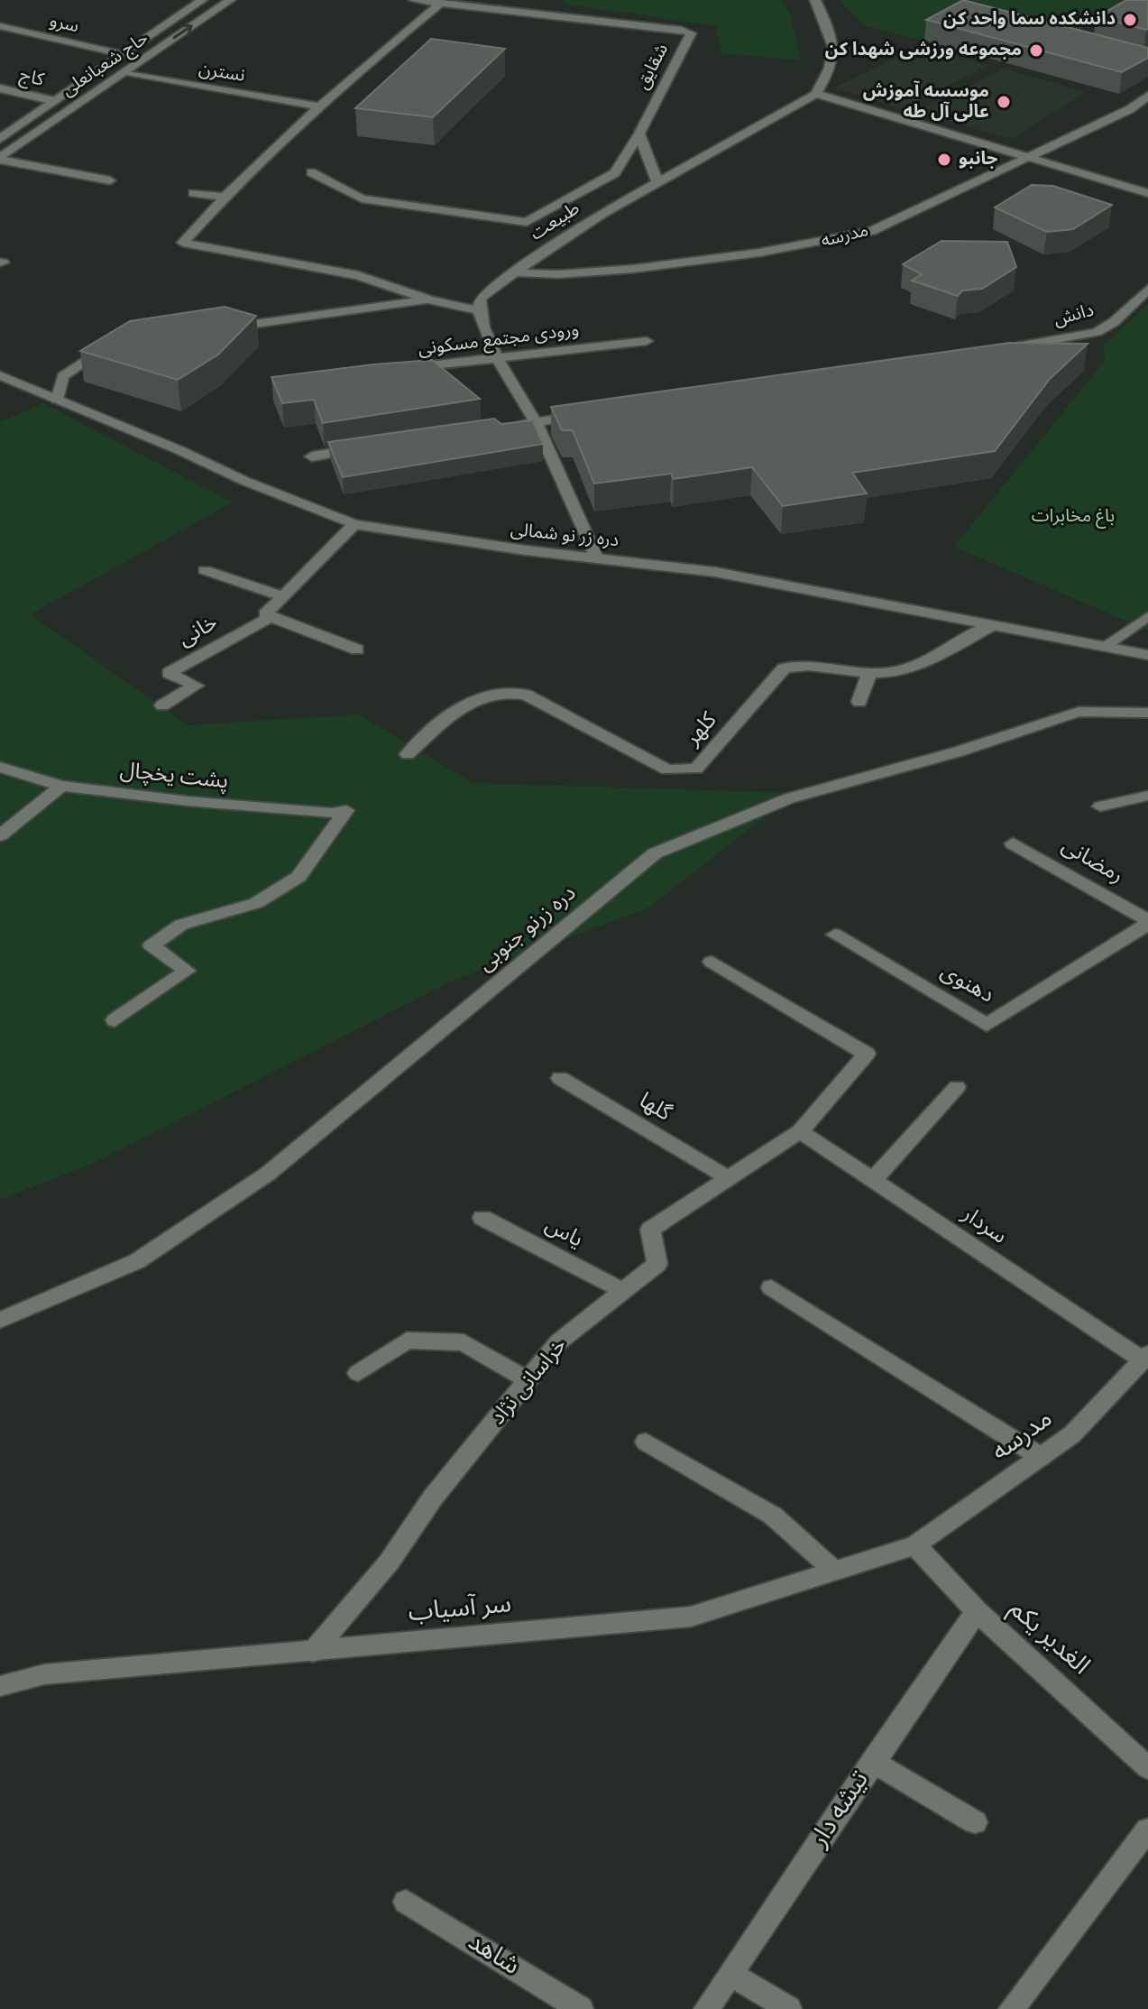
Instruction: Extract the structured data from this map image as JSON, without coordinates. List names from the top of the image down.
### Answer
{
  "streets": {
    "street": [
      "سرو",
      "حاج شعبانعلی",
      "شقایق",
      "نسترن",
      "کاج",
      "طبیعت",
      "مدرسه",
      "دانش",
      "ورودی مجتمع مسکونی",
      "دره زر نو شمالی",
      "خانی",
      "کلهر",
      "پشت یخچال",
      "رمضانی",
      "دره زرنو جنوبی",
      "دهنوی",
      "گلها",
      "سردار",
      "یاس",
      "خراسانی نژاد",
      "سر آسیاب",
      "الغدیر یکم",
      "تیشه دار",
      "شاهد"
    ]
  },
  "crossings": [
    ["سرو", "حاج شعبانعلی"],
    ["حاج شعبانعلی", "نسترن"],
    ["حاج شعبانعلی", "کاج"],
    ["طبیعت", "مدرسه"],
    ["مدرسه", "سردار"],
    ["مدرسه", "سر آسیاب"],
    ["مدرسه", "الغدیر یکم"],
    ["دره زر نو شمالی", "کلهر"],
    ["رمضانی", "دهنوی"],
    ["گلها", "خراسانی نژاد"],
    ["سردار", "خراسانی نژاد"],
    ["یاس", "خراسانی نژاد"],
    ["خراسانی نژاد", "سر آسیاب"],
    ["سر آسیاب", "الغدیر یکم"],
    ["الغدیر یکم", "تیشه دار"]
  ],
  "parks": ["باغ مخابرات"],
  "places": [
    "دانشکده سما واحد کن",
    "مجموعه ورزشی شهدا کن",
    "موسسه آموزش عالی آل طه",
    "جانبو"
  ]
}
